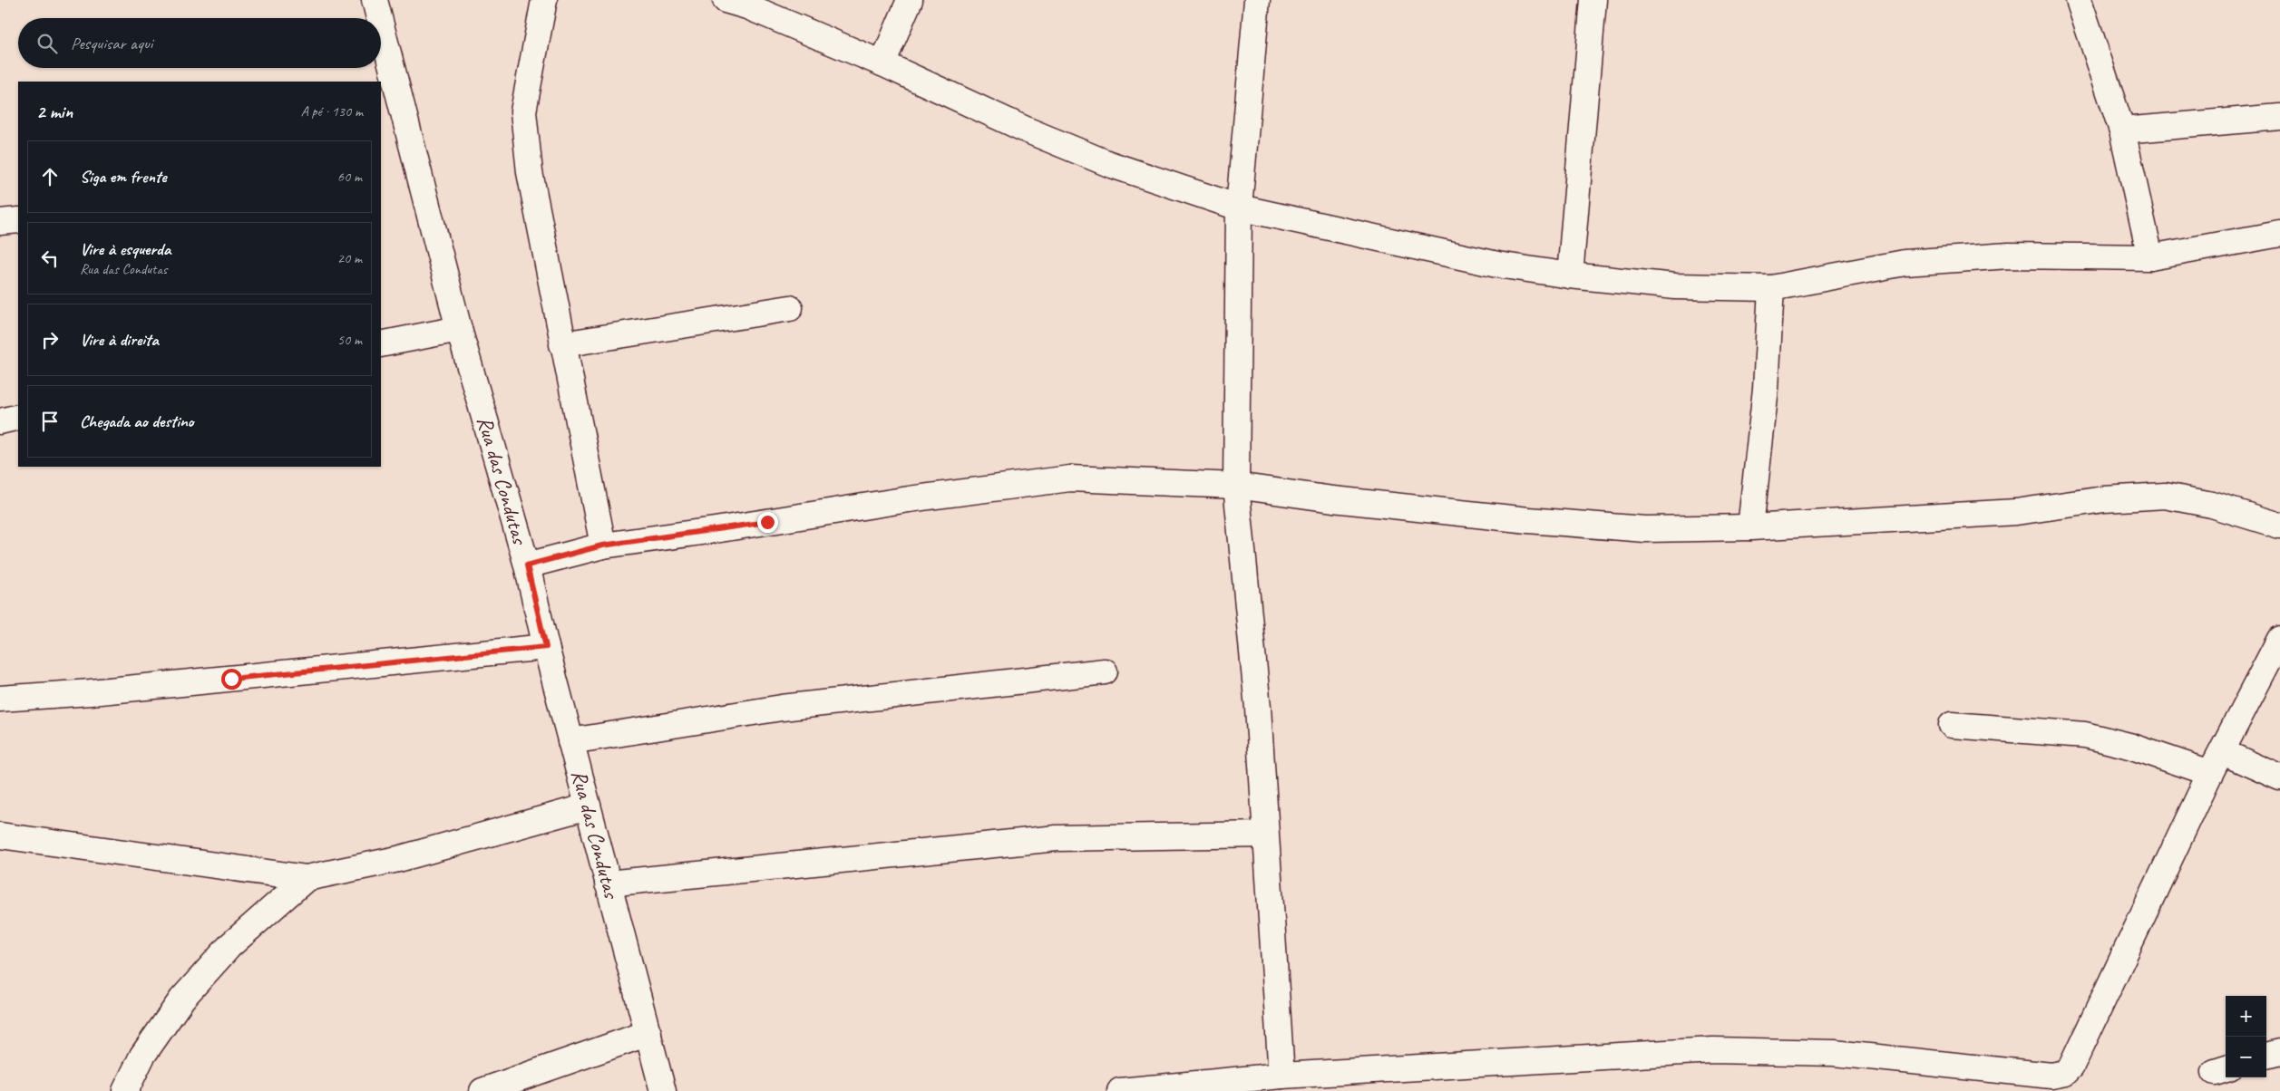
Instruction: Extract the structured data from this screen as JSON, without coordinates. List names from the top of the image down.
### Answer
{
  "streets": {
    "street": ["Rua das Condutas"]
  },
  "page": {
    "search": "Pesquisar aqui",
    "heading": ["2 min", "A pé · 130 m"],
    "list": [
      ["Siga em frente", "60 m"],
      ["Vire à esquerda", "Rua das Condutas", "20 m"],
      ["Vire à direita", "50 m"],
      "Chegada ao destino"
    ],
    "map_buttons": ["+", "−"]
  }
}
